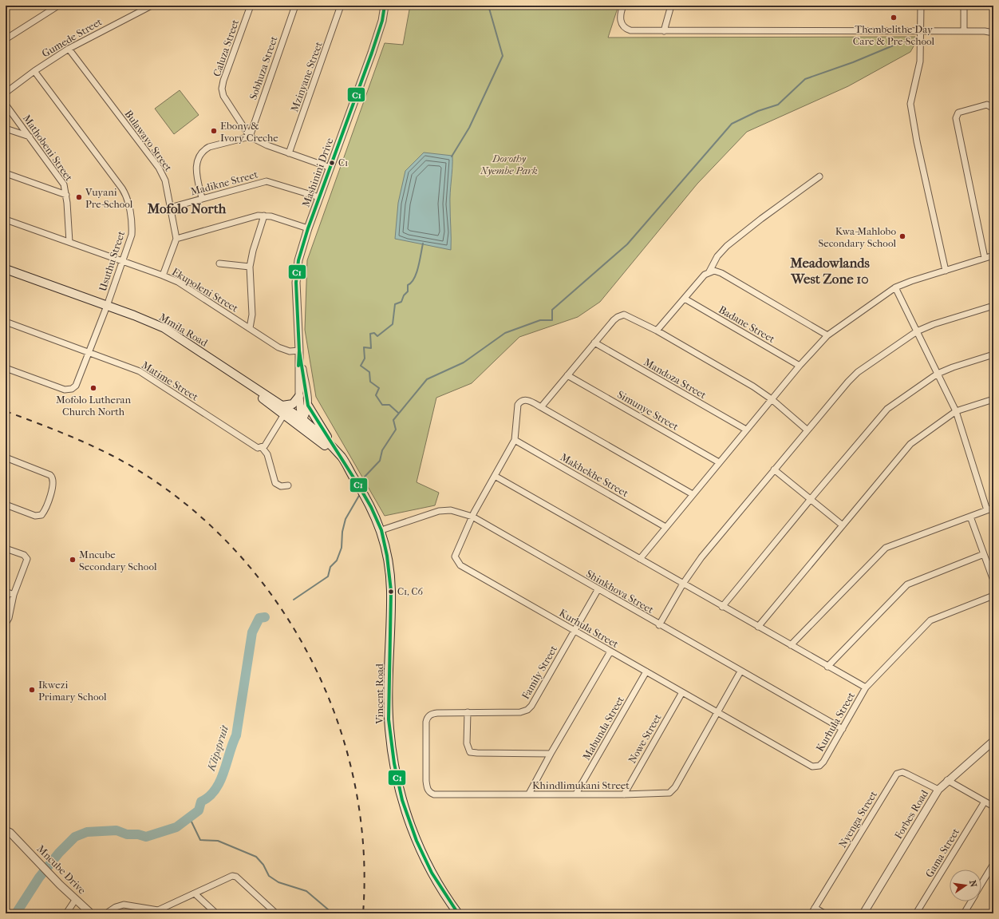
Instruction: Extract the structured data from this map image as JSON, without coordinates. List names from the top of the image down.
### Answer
{
  "streets": {
    "main road": ["Mmila Road", "Vincent Road"],
    "street": [
      "Gumede Street",
      "Caluza Street",
      "Sobhuza Street",
      "Mzinyane Street",
      "Bulawayo Street",
      "Mathobeni Street",
      "Mashinini Drive",
      "Madikne Street",
      "Usuthu Street",
      "Ekupoleni Street",
      "Badane Street",
      "Mandoza Street",
      "Matime Street",
      "Simunye Street",
      "Makhekhe Street",
      "Shinkhova Street",
      "Kurhula Street",
      "Family Street",
      "Mabunda Street",
      "Nowe Street",
      "Khindlimukani Street",
      "Forbes Road",
      "Nyenga Street",
      "Gama Street",
      "Mncube Drive"
    ]
  },
  "crossings": [
    ["Gumede Street", "Bulawayo Street"],
    ["Gumede Street", "Usuthu Street"],
    ["Caluza Street", "Sobhuza Street"],
    ["Caluza Street", "Mzinyane Street"],
    ["Caluza Street", "Mashinini Drive"],
    ["Bulawayo Street", "Madikne Street"],
    ["Mathobeni Street", "Ekupoleni Street"],
    ["Mashinini Drive", "Madikne Street"],
    ["Mashinini Drive", "Ekupoleni Street"],
    ["Mashinini Drive", "Mmila Road"],
    ["Mashinini Drive", "Vincent Road"],
    ["Usuthu Street", "Ekupoleni Street"],
    ["Usuthu Street", "Mmila Road"],
    ["Usuthu Street", "Matime Street"],
    ["Mmila Road", "Vincent Road"],
    ["Makhekhe Street", "Kurhula Street"],
    ["Shinkhova Street", "Kurhula Street"],
    ["Shinkhova Street", "Family Street"],
    ["Shinkhova Street", "Vincent Road"],
    ["Shinkhova Street", "Khindlimukani Street"],
    ["Kurhula Street", "Family Street"],
    ["Kurhula Street", "Mabunda Street"],
    ["Kurhula Street", "Nowe Street"],
    ["Kurhula Street", "Khindlimukani Street"],
    ["Family Street", "Khindlimukani Street"],
    ["Mabunda Street", "Khindlimukani Street"],
    ["Nowe Street", "Khindlimukani Street"],
    ["Forbes Road", "Nyenga Street"]
  ],
  "districts": ["Mofolo North", "Meadowlands West Zone 10"],
  "water": ["Klipspruit"],
  "parks": ["Dorothy Nyembe Park"],
  "places": [
    "Thembelithe Day Care & Pre-School",
    "Ebony & Ivory Creche",
    "C1",
    "Vuyani Pre-School",
    "Kwa-Mahlobo Secondary School",
    "Mofolo Lutheran Church North",
    "Mncube Secondary School",
    "C1, C6",
    "Ikwezi Primary School"
  ],
  "lines": ["transit line C1"],
  "north": "right"
}
